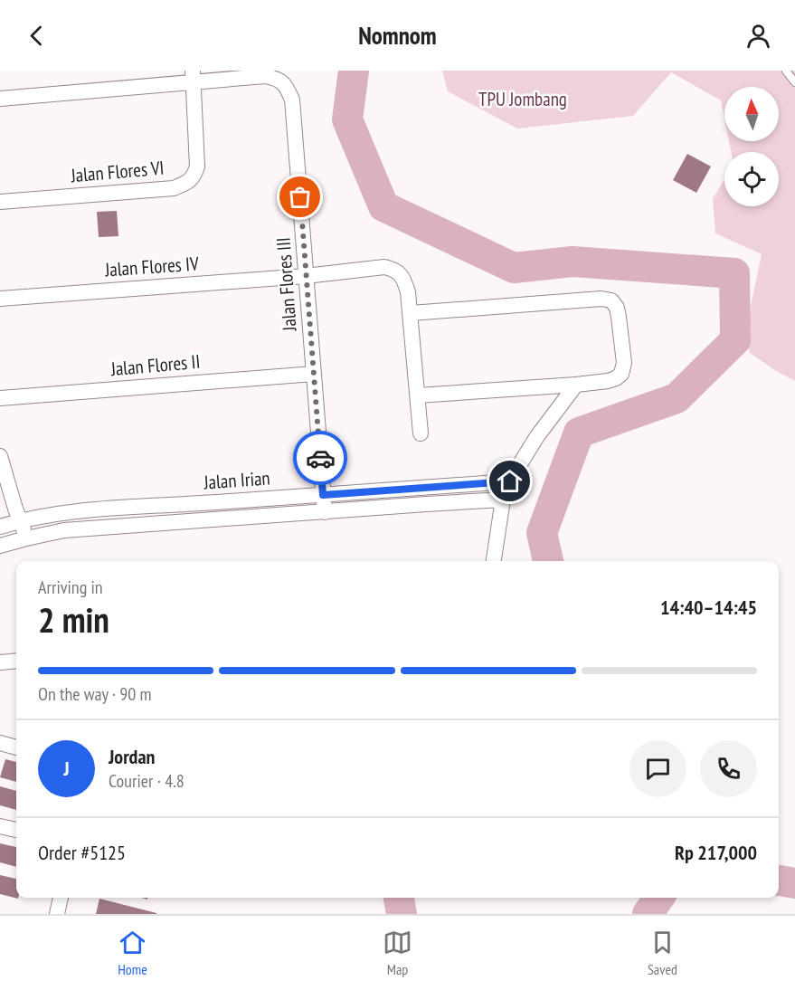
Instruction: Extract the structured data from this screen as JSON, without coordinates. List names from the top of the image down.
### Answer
{
  "streets": {
    "street": [
      "Jalan Flores VI",
      "Jalan Flores IV",
      "Jalan Flores III",
      "Jalan Flores II",
      "Jalan Irian"
    ]
  },
  "crossings": [
    ["Jalan Flores VI", "Jalan Flores III"],
    ["Jalan Flores IV", "Jalan Flores III"],
    ["Jalan Flores III", "Jalan Flores II"],
    ["Jalan Flores III", "Jalan Irian"]
  ],
  "parks": ["TPU Jombang"],
  "north": "top",
  "page": {
    "header": "Nomnom",
    "heading": ["2 min", "Arriving in", "14:40–14:45"],
    "panel": [
      "Jordan",
      "Courier · 4.8",
      "Order #5125",
      "Rp 217,000"
    ],
    "bar": "On the way · 90 m",
    "round": "J",
    "tabs": ["Home", "Map", "Saved"]
  }
}
